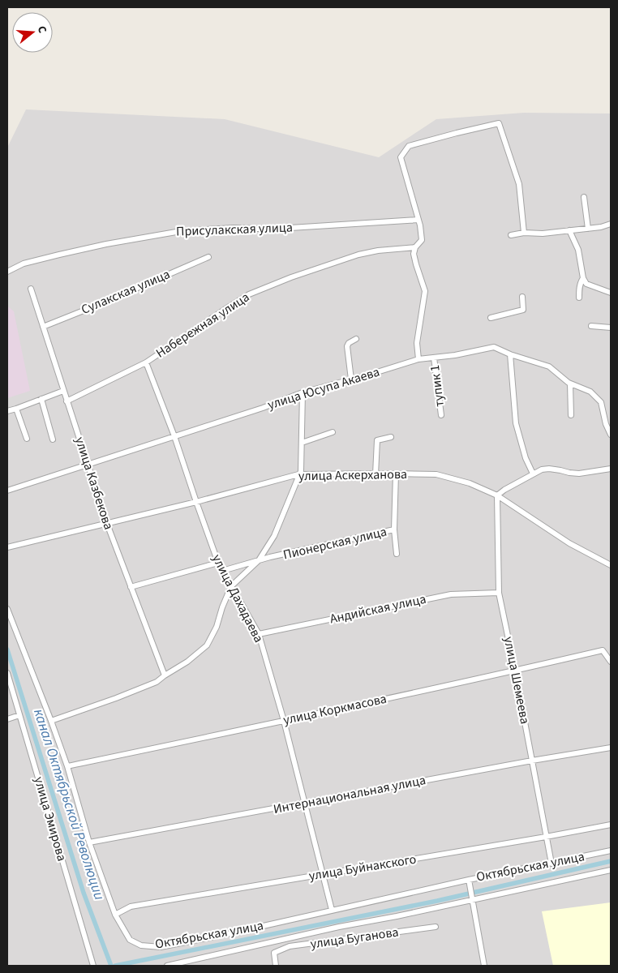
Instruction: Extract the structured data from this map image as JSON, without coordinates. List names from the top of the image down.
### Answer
{
  "streets": {
    "street": [
      "Присулакская улица",
      "Сулакская улица",
      "Набережная улица",
      "тупик 1",
      "улица Юсупа Акаева",
      "улица Аскерханова",
      "улица Казбекова",
      "Пионерская улица",
      "улица Дахадаева",
      "Андийская улица",
      "улица Шемеева",
      "улица Коркмасова",
      "Интернациональная улица",
      "улица Эмирова",
      "Октябрьская улица",
      "улица Буйнакского",
      "улица Буганова"
    ]
  },
  "crossings": [
    ["Сулакская улица", "улица Казбекова"],
    ["Набережная улица", "улица Казбекова"],
    ["Набережная улица", "улица Дахадаева"],
    ["тупик 1", "улица Юсупа Акаева"],
    ["улица Юсупа Акаева", "улица Казбекова"],
    ["улица Юсупа Акаева", "улица Дахадаева"],
    ["улица Аскерханова", "улица Казбекова"],
    ["улица Аскерханова", "Пионерская улица"],
    ["улица Аскерханова", "улица Дахадаева"],
    ["улица Аскерханова", "улица Шемеева"],
    ["Пионерская улица", "улица Дахадаева"],
    ["улица Дахадаева", "Андийская улица"],
    ["улица Дахадаева", "улица Коркмасова"],
    ["улица Дахадаева", "Интернациональная улица"],
    ["улица Дахадаева", "Октябрьская улица"],
    ["улица Дахадаева", "улица Буйнакского"],
    ["Андийская улица", "улица Шемеева"],
    ["улица Шемеева", "улица Коркмасова"],
    ["улица Шемеева", "Интернациональная улица"],
    ["улица Шемеева", "Октябрьская улица"],
    ["улица Шемеева", "улица Буйнакского"],
    ["улица Коркмасова", "Октябрьская улица"],
    ["Интернациональная улица", "Октябрьская улица"],
    ["Октябрьская улица", "улица Буйнакского"]
  ],
  "water": ["канал Октябрьской Революции"],
  "north": "right"
}
